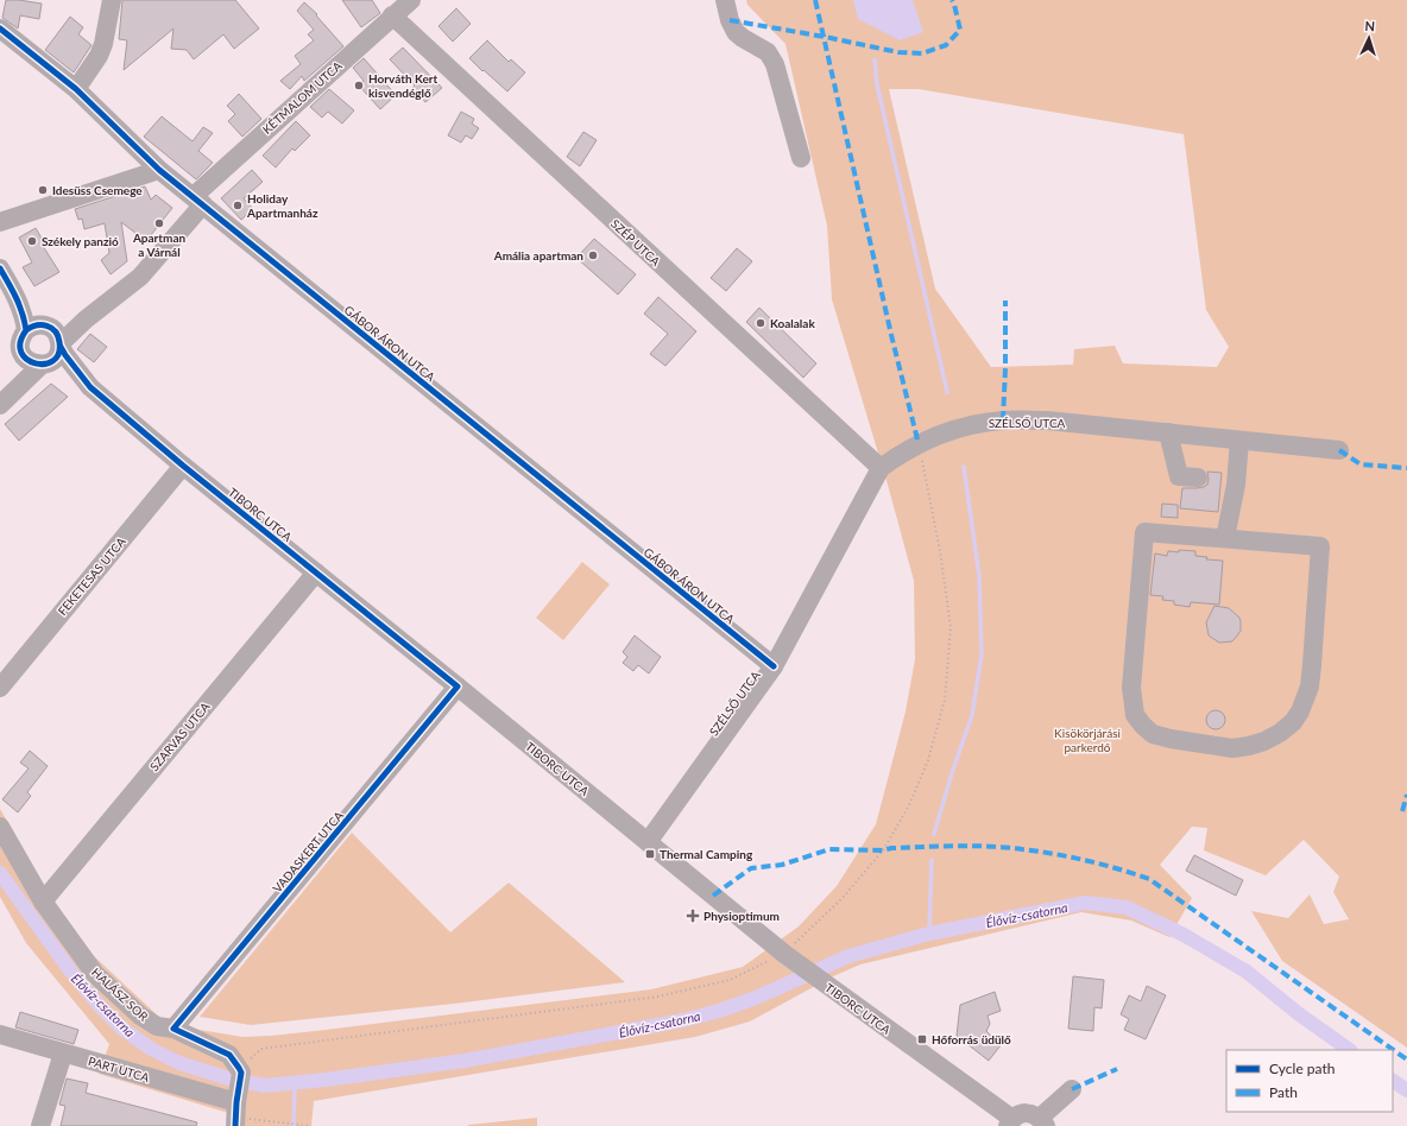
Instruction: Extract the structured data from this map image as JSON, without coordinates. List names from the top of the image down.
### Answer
{
  "streets": {
    "street": [
      "KÉTMALOM UTCA",
      "SZÉP UTCA",
      "GÁBOR ÁRON UTCA",
      "SZÉLSŐ UTCA",
      "TIBORC UTCA",
      "FEKETESAS UTCA",
      "SZARVAS UTCA",
      "VADASKERT UTCA",
      "HALÁSZ SOR",
      "PART UTCA"
    ]
  },
  "crossings": [
    ["KÉTMALOM UTCA", "SZÉP UTCA"],
    ["KÉTMALOM UTCA", "GÁBOR ÁRON UTCA"],
    ["KÉTMALOM UTCA", "TIBORC UTCA"],
    ["SZÉP UTCA", "SZÉLSŐ UTCA"],
    ["GÁBOR ÁRON UTCA", "SZÉLSŐ UTCA"],
    ["SZÉLSŐ UTCA", "TIBORC UTCA"],
    ["TIBORC UTCA", "FEKETESAS UTCA"],
    ["TIBORC UTCA", "SZARVAS UTCA"],
    ["TIBORC UTCA", "VADASKERT UTCA"],
    ["SZARVAS UTCA", "HALÁSZ SOR"],
    ["VADASKERT UTCA", "HALÁSZ SOR"],
    ["HALÁSZ SOR", "PART UTCA"]
  ],
  "water": ["Élővíz-csatorna"],
  "parks": ["Kisökörjárási parkerdő"],
  "places": {
    "other": [
      "Horváth Kert kisvendéglő",
      "Idesüss Csemege",
      "Holiday Apartmanház",
      "Apartman a Várnál",
      "Székely panzió",
      "Amália apartman",
      "Koalalak"
    ],
    "transit": ["Thermal Camping", "Hőforrás üdülő"],
    "health": ["Physioptimum"]
  },
  "legend": ["Cycle path", "Path"],
  "north": "top"
}
